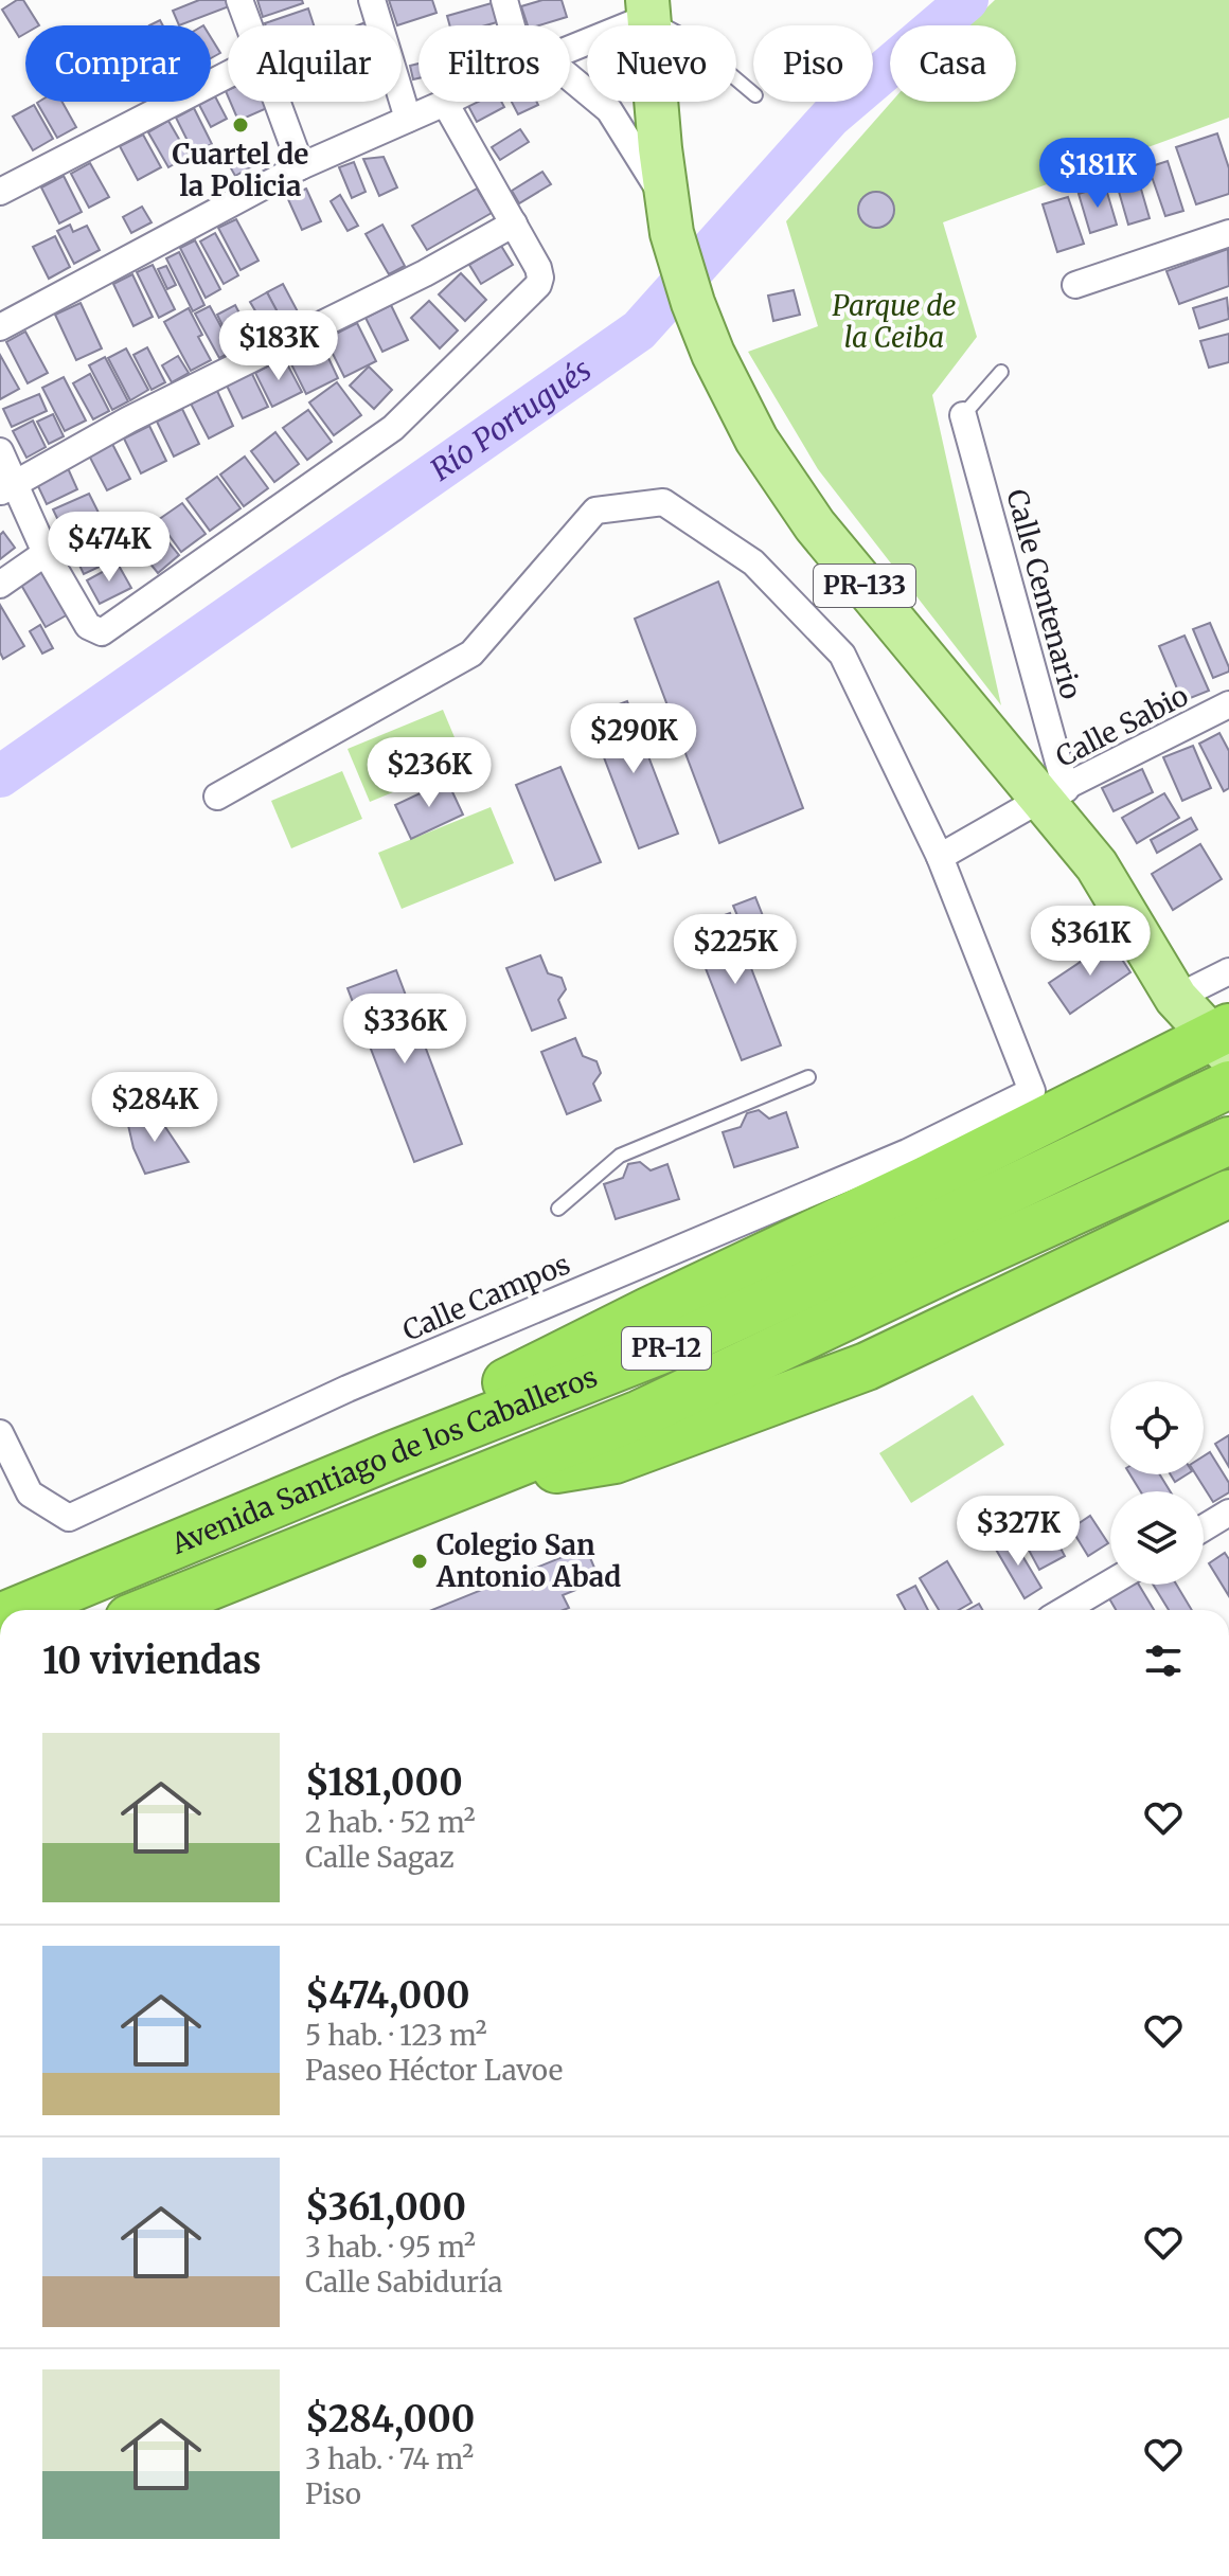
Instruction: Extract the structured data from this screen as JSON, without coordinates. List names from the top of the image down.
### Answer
{
  "streets": {
    "highway": ["PR-12", "Avenida Santiago de los Caballeros"],
    "main road": ["PR-133"],
    "street": ["Calle Centenario", "Calle Sabio", "Calle Campos"]
  },
  "crossings": [
    ["PR-133", "Calle Centenario"],
    ["PR-133", "Calle Sabio"],
    ["Calle Centenario", "Calle Sabio"],
    ["Calle Sabio", "Calle Campos"]
  ],
  "water": ["Río Portugués"],
  "parks": ["Parque de la Ceiba"],
  "places": ["Cuartel de la Policia", "Colegio San Antonio Abad"],
  "page": {
    "chip": [
      "Comprar",
      "Alquilar",
      "Filtros",
      "Nuevo",
      "Piso",
      "Casa"
    ],
    "price": [
      "$181K",
      "$183K",
      "$474K",
      "$290K",
      "$236K",
      "$361K",
      "$225K",
      "$336K",
      "$284K",
      "$327K"
    ],
    "heading": "10 viviendas",
    "list": [
      {
        "name": "$181,000",
        "note": "2 hab. · 52 m² · Calle Sagaz"
      },
      {
        "name": "$474,000",
        "note": "5 hab. · 123 m² · Paseo Héctor Lavoe"
      },
      {
        "name": "$361,000",
        "note": "3 hab. · 95 m² · Calle Sabiduría"
      },
      {
        "name": "$284,000",
        "note": "3 hab. · 74 m² · Piso"
      }
    ]
  }
}
